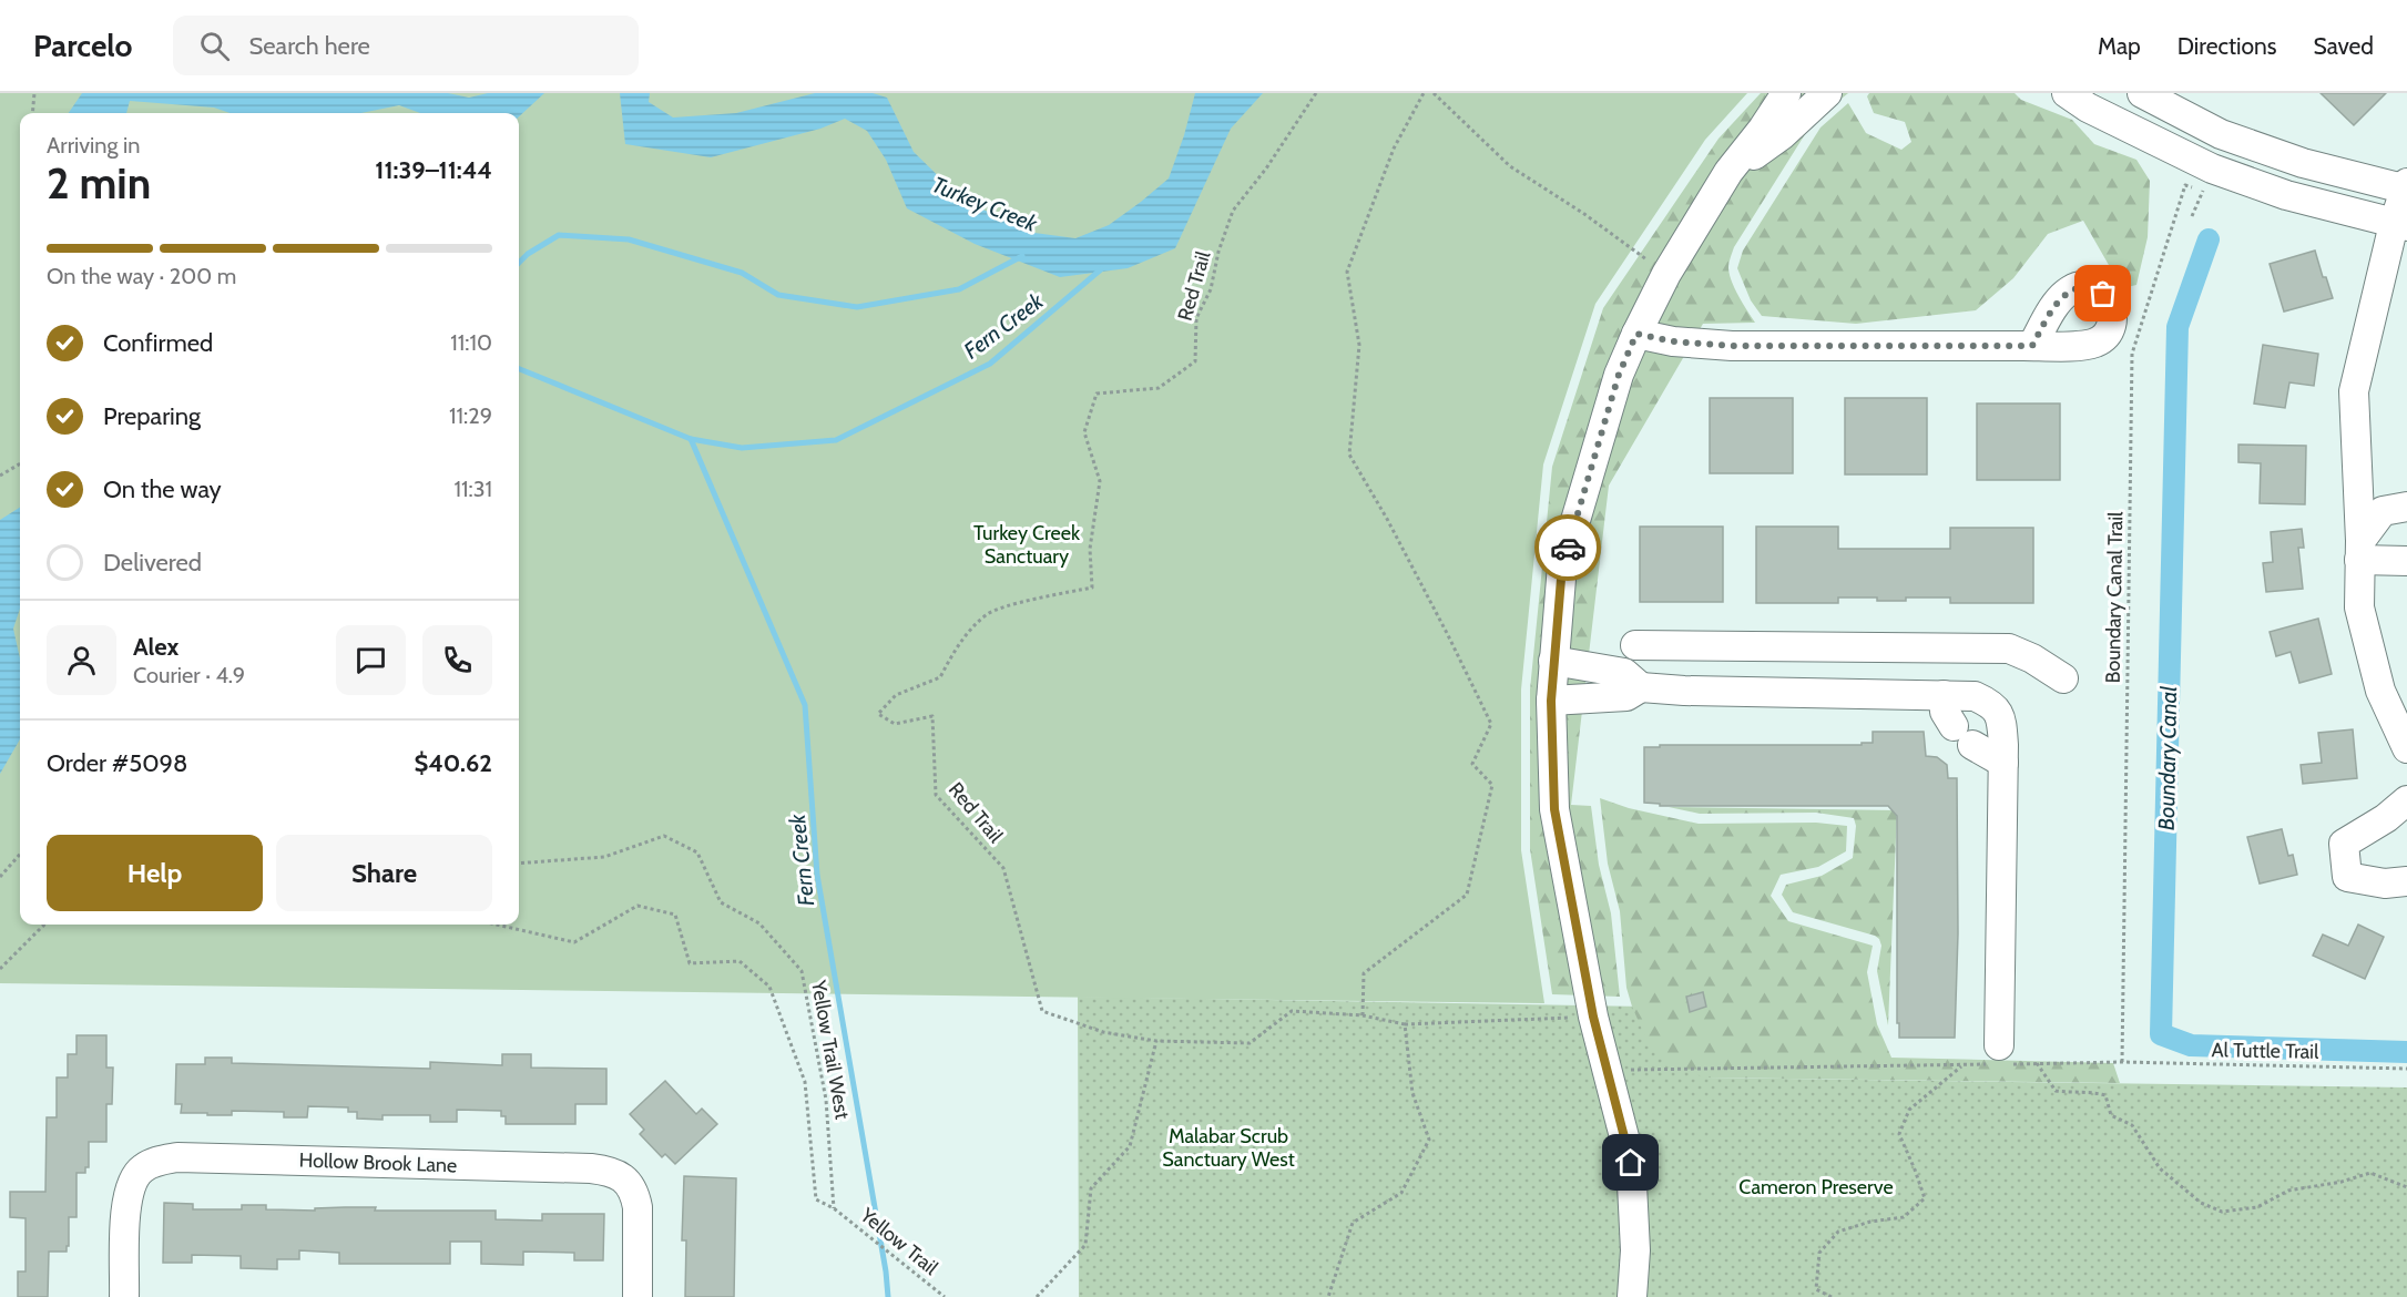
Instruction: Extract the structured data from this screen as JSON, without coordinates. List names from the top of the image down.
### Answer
{
  "streets": {
    "street": ["Hollow Brook Lane"],
    "path": [
      "Red Trail",
      "Boundary Canal Trail",
      "Yellow Trail West",
      "Al Tuttle Trail",
      "Yellow Trail"
    ]
  },
  "crossings": [
    ["Boundary Canal Trail", "Al Tuttle Trail"],
    ["Yellow Trail West", "Yellow Trail"]
  ],
  "water": ["Turkey Creek", "Fern Creek", "Boundary Canal"],
  "parks": ["Turkey Creek Sanctuary", "Malabar Scrub Sanctuary West", "Cameron Preserve"],
  "page": {
    "header": "Parcelo",
    "search": "Search here",
    "nav": ["Map", "Directions", "Saved"],
    "heading": ["2 min", "Arriving in", "11:39–11:44"],
    "panel": [
      "Alex",
      "Courier · 4.9",
      "Order #5098",
      "$40.62"
    ],
    "bar": "On the way · 200 m",
    "list": [
      ["Confirmed", "11:10"],
      ["Preparing", "11:29"],
      ["On the way", "11:31"],
      "Delivered"
    ],
    "buttons": ["Help", "Share"]
  }
}
